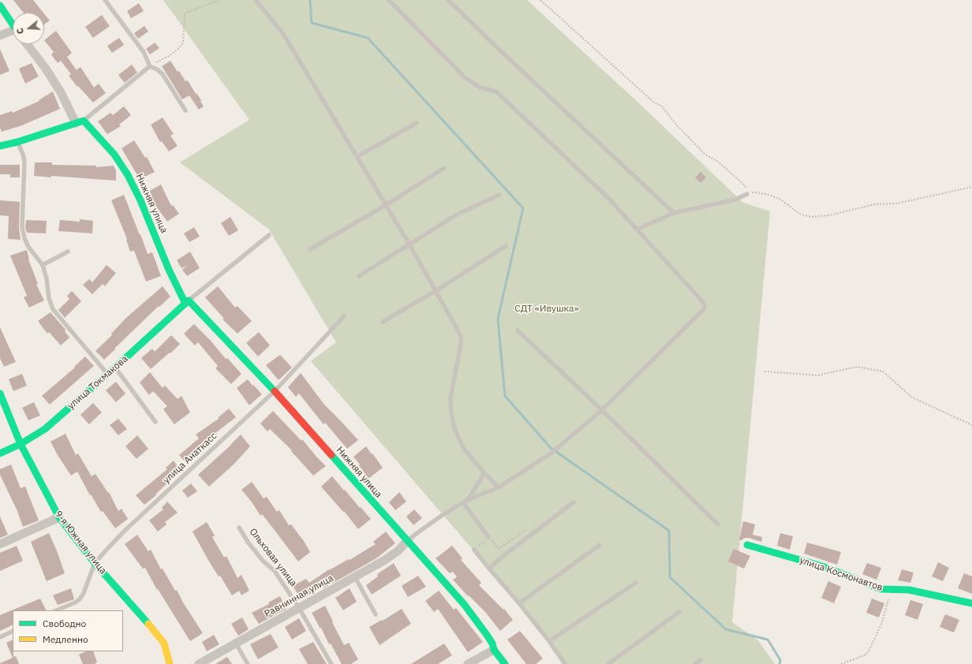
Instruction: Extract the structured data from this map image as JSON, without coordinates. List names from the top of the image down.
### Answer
{
  "streets": {
    "street": [
      "Нижняя улица",
      "улица Токмакова",
      "9-я Южная улица",
      "улица Космонавтов",
      "Равнинная улица"
    ],
    "lane": ["улица Анаткасс", "Ольховая улица"]
  },
  "crossings": [
    ["Нижняя улица", "улица Токмакова"],
    ["Нижняя улица", "улица Анаткасс"],
    ["Нижняя улица", "Равнинная улица"],
    ["улица Токмакова", "9-я Южная улица"],
    ["улица Анаткасс", "9-я Южная улица"],
    ["Ольховая улица", "Равнинная улица"]
  ],
  "parks": ["СДТ «Ивушка»"],
  "legend": ["Свободно", "Медленно"],
  "north": "left"
}
